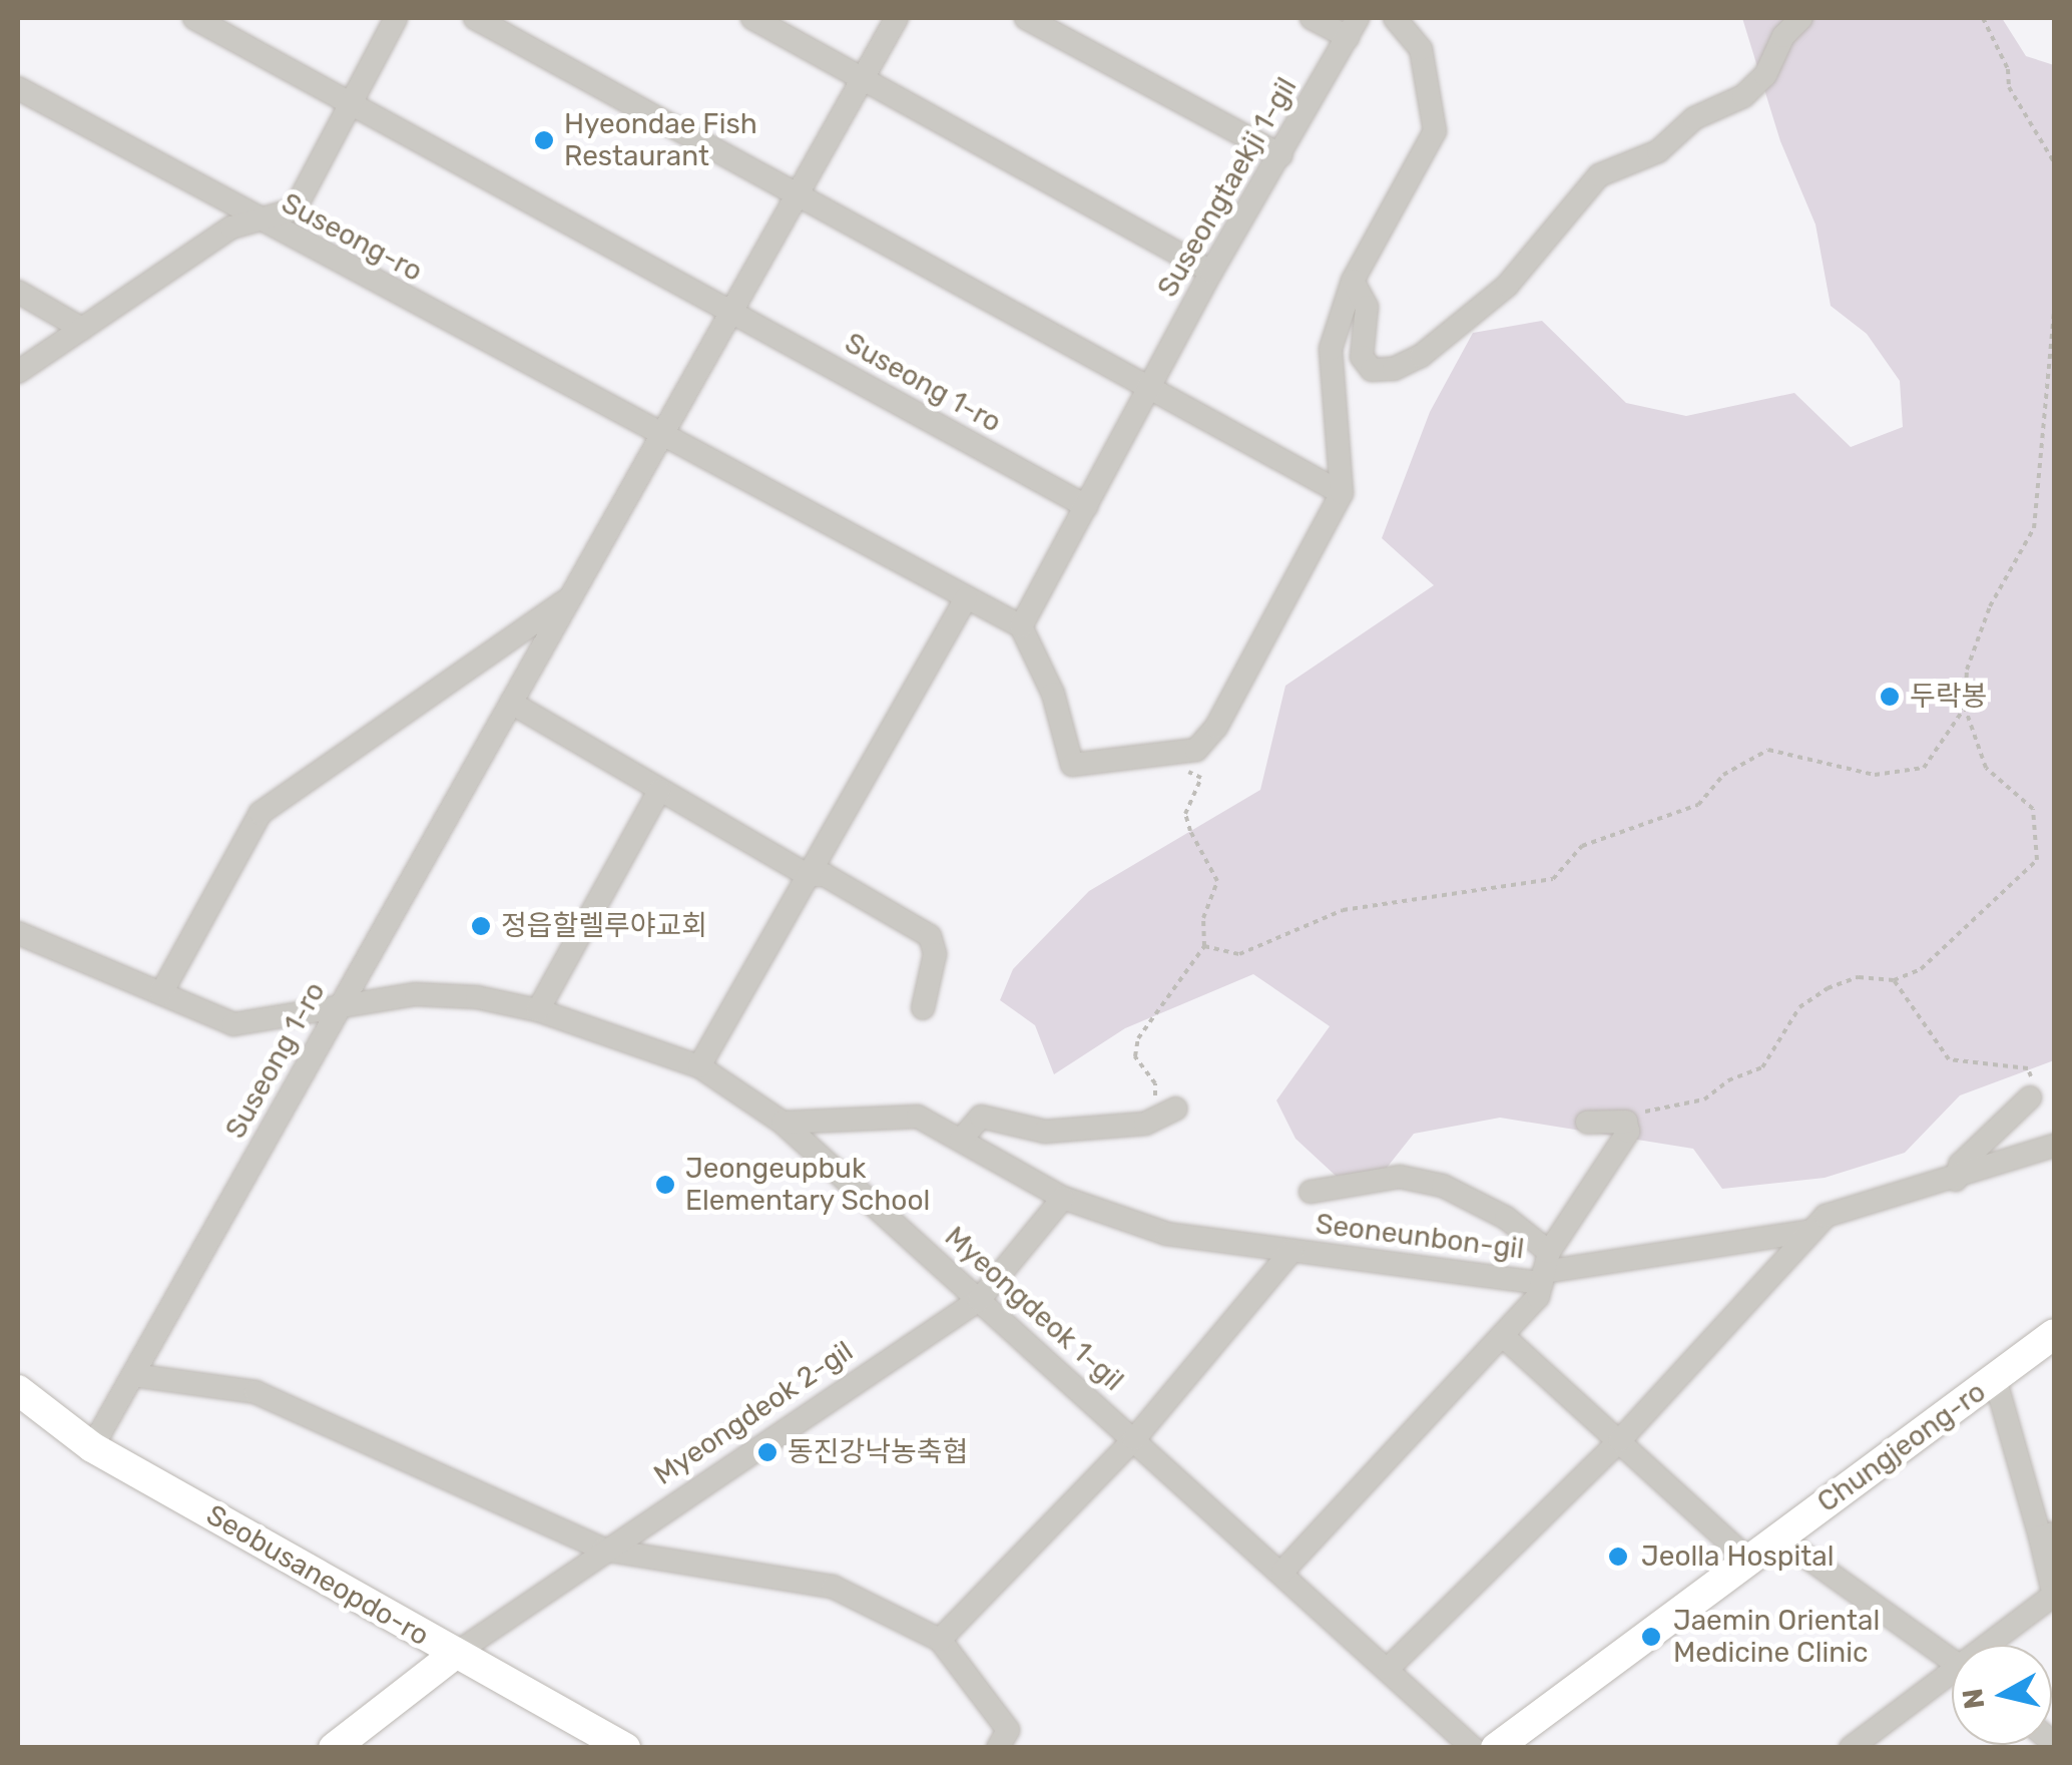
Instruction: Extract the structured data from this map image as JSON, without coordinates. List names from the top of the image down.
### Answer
{
  "streets": {
    "main road": ["Chungjeong-ro", "Seobusaneopdo-ro"],
    "street": [
      "Suseongtaekji 1-gil",
      "Suseong-ro",
      "Suseong 1-ro",
      "Seoneunbon-gil",
      "Myeongdeok 1-gil",
      "Myeongdeok 2-gil"
    ]
  },
  "crossings": [
    ["Suseongtaekji 1-gil", "Suseong 1-ro"],
    ["Suseong-ro", "Suseong 1-ro"],
    ["Suseong 1-ro", "Myeongdeok 1-gil"],
    ["Suseong 1-ro", "Seobusaneopdo-ro"],
    ["Seoneunbon-gil", "Myeongdeok 1-gil"],
    ["Seoneunbon-gil", "Myeongdeok 2-gil"],
    ["Myeongdeok 1-gil", "Myeongdeok 2-gil"],
    ["Myeongdeok 2-gil", "Seobusaneopdo-ro"]
  ],
  "places": [
    "Hyeondae Fish Restaurant",
    "두락봉",
    "정읍할렐루야교회",
    "Jeongeupbuk Elementary School",
    "동진강낙농축협",
    "Jeolla Hospital",
    "Jaemin Oriental Medicine Clinic"
  ],
  "north": "left"
}
